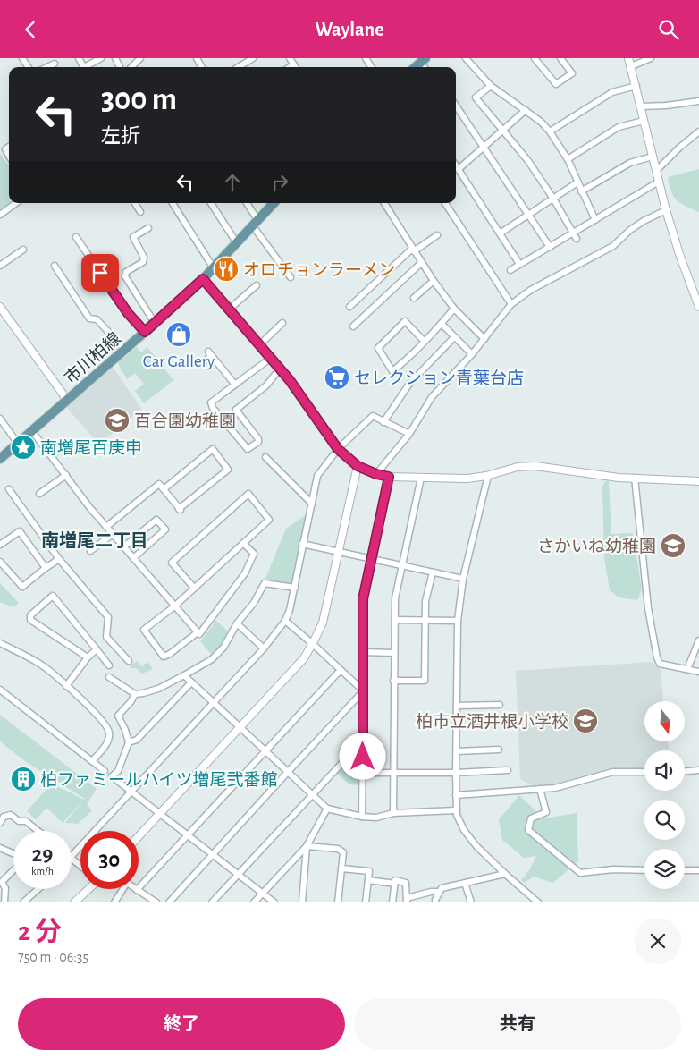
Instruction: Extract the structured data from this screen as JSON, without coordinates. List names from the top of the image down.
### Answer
{
  "streets": {
    "main road": ["市川柏線"]
  },
  "districts": ["南増尾二丁目"],
  "places": {
    "restaurant": ["オロチョンラーメン"],
    "shop": ["Car Gallery"],
    "supermarket": ["セレクション青葉台店"],
    "school or university": ["百合園幼稚園", "さかいね幼稚園", "柏市立酒井根小学校"],
    "place": ["南増尾百庚申"],
    "building": ["柏ファミールハイツ増尾弐番館"]
  },
  "north": "bottom",
  "page": {
    "header": "Waylane",
    "turn": ["300 m", "左折"],
    "speed": "29 km/h",
    "limit": "30",
    "heading": ["2 分", "750 m · 06:35"],
    "buttons": ["終了", "共有"]
  }
}
